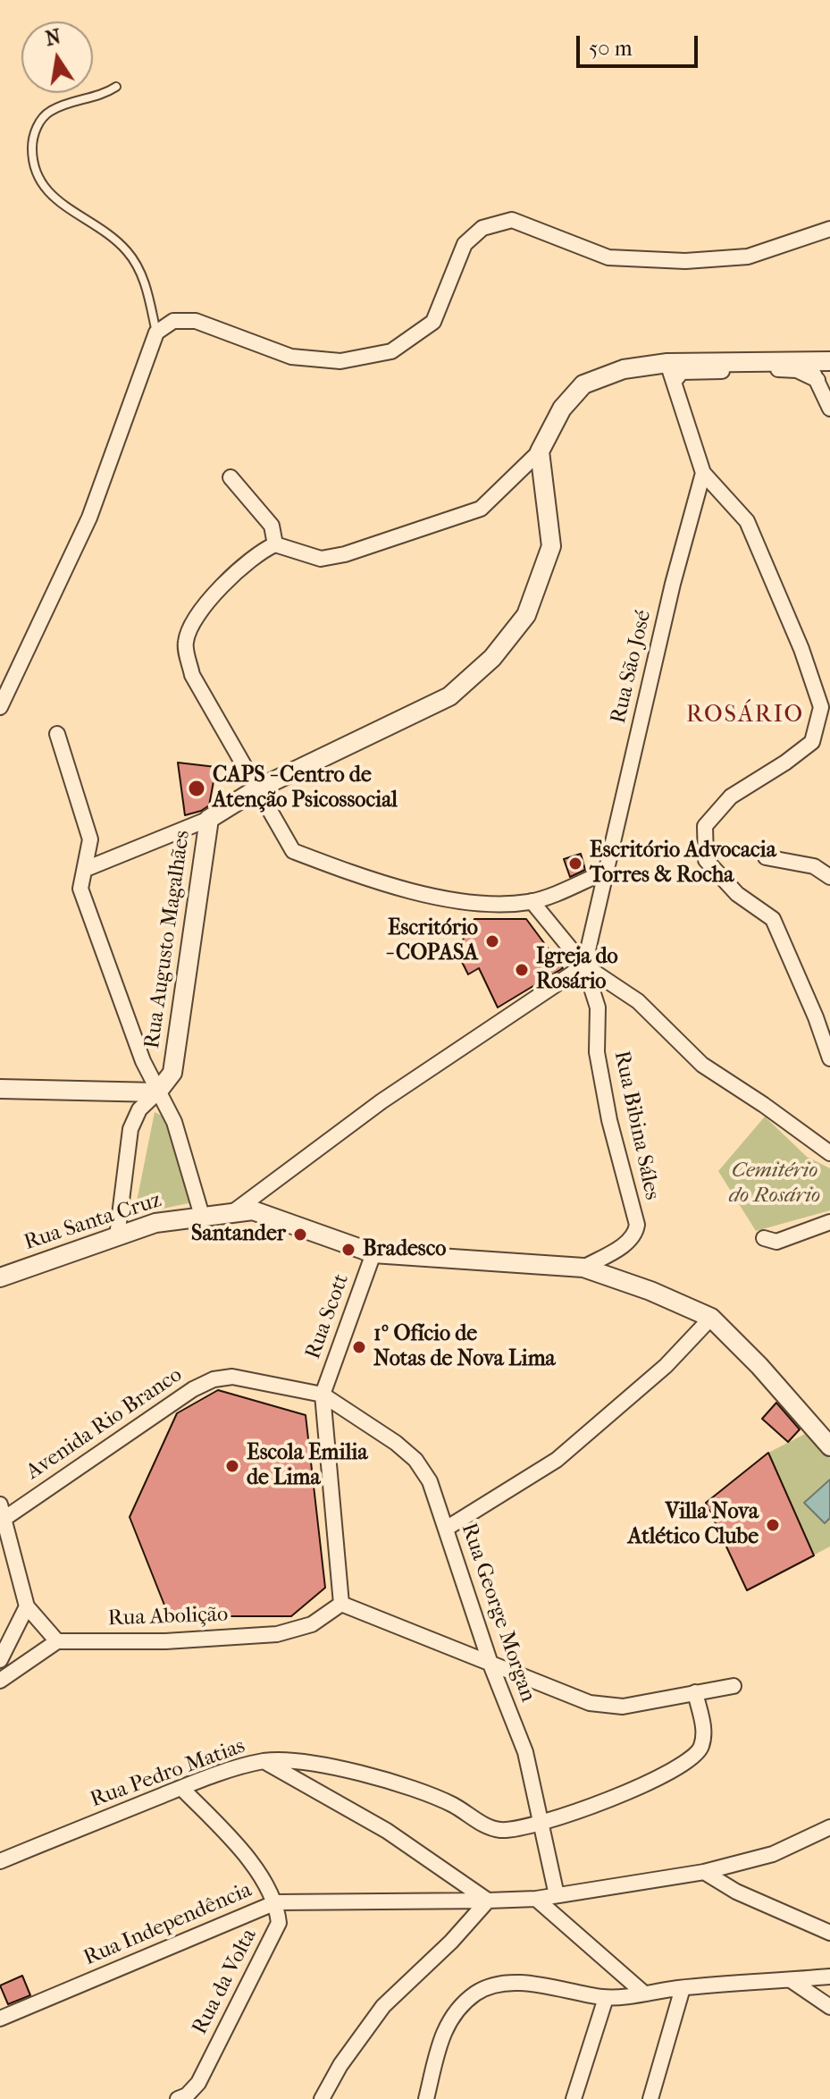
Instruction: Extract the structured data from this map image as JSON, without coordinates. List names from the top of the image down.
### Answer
{
  "streets": {
    "street": [
      "Rua São José",
      "Rua Augusto Magalhães",
      "Rua Bibina Sáles",
      "Rua Santa Cruz",
      "Rua Scott",
      "Avenida Rio Branco",
      "Rua George Morgan",
      "Rua Abolição",
      "Rua Pedro Matias",
      "Rua Independência",
      "Rua da Volta"
    ]
  },
  "crossings": [
    ["Rua São José", "Rua Bibina Sáles"],
    ["Rua Augusto Magalhães", "Rua Santa Cruz"],
    ["Rua Bibina Sáles", "Rua Santa Cruz"],
    ["Rua Santa Cruz", "Rua Scott"],
    ["Rua Scott", "Avenida Rio Branco"],
    ["Rua Scott", "Rua George Morgan"],
    ["Avenida Rio Branco", "Rua George Morgan"],
    ["Rua George Morgan", "Rua Independência"],
    ["Rua Pedro Matias", "Rua Independência"],
    ["Rua Independência", "Rua da Volta"]
  ],
  "districts": ["ROSÁRIO"],
  "parks": ["Cemitério do Rosário"],
  "places": [
    "CAPS - Centro de Atenção Psicossocial",
    "Escritório Advocacia Torres & Rocha",
    "Escritório - COPASA",
    "Igreja do Rosário",
    "Santander",
    "Bradesco",
    "1º Ofício de Notas de Nova Lima",
    "Escola Emilia de Lima",
    "Villa Nova Atlético Clube"
  ],
  "scale_bar": "50 m",
  "north": "top"
}
